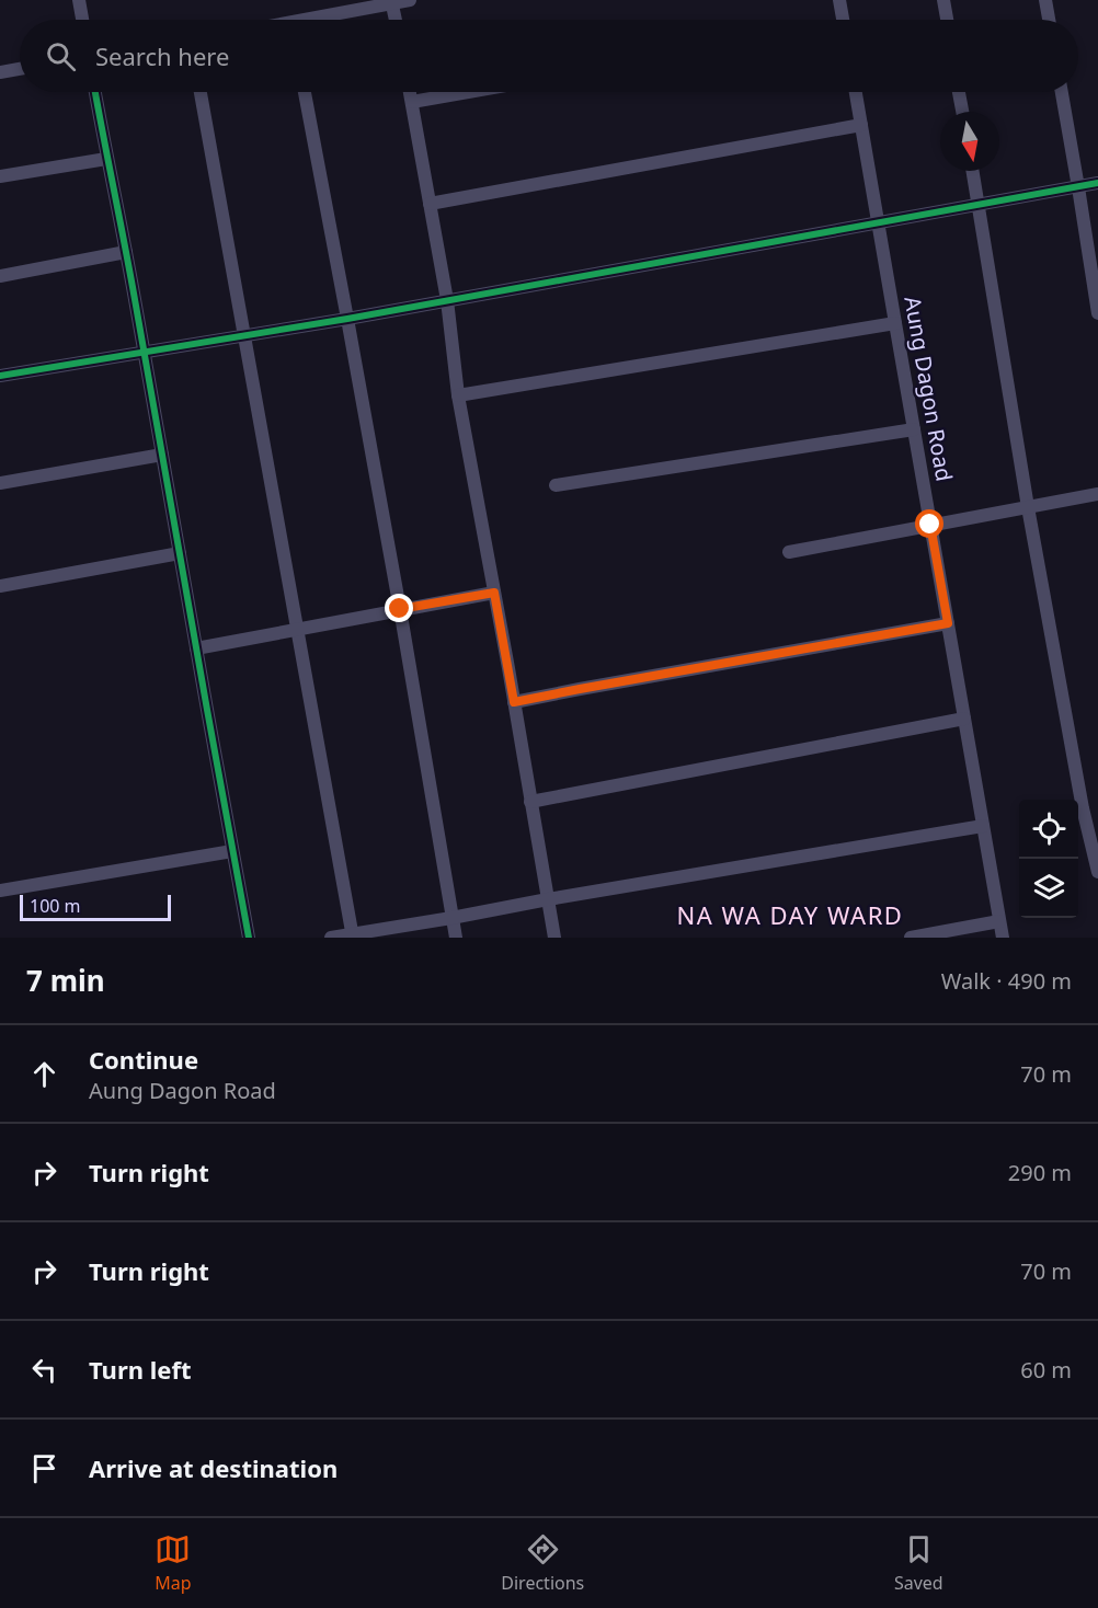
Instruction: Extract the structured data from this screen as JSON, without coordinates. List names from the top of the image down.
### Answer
{
  "streets": {
    "street": ["Aung Dagon Road"]
  },
  "districts": ["NA WA DAY WARD"],
  "scale_bar": "100 m",
  "north": "bottom",
  "page": {
    "search": "Search here",
    "scale": "100 m",
    "heading": ["7 min", "Walk · 490 m"],
    "list": [
      ["Continue", "Aung Dagon Road", "70 m"],
      ["Turn right", "290 m"],
      ["Turn right", "70 m"],
      ["Turn left", "60 m"],
      "Arrive at destination"
    ],
    "nav": ["Map", "Directions", "Saved"]
  }
}
